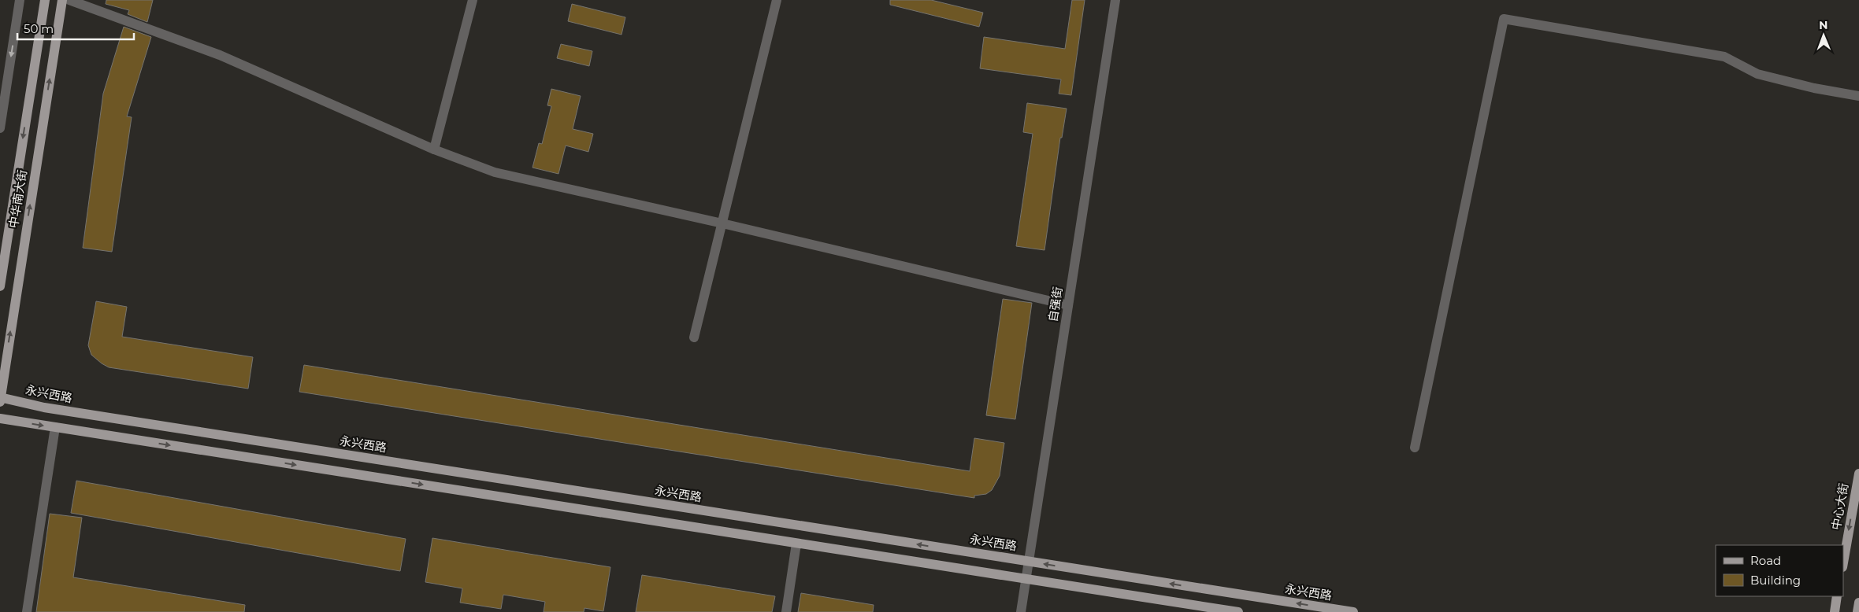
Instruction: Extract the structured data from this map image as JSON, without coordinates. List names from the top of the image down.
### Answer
{
  "streets": {
    "main road": ["中华南大街", "永兴西路", "中心大街"],
    "street": ["自强街"]
  },
  "crossings": [
    ["中华南大街", "永兴西路"],
    ["自强街", "永兴西路"]
  ],
  "one_way": ["中心大街"],
  "legend": ["Road", "Building"],
  "scale_bar": "50 m",
  "north": "top"
}
